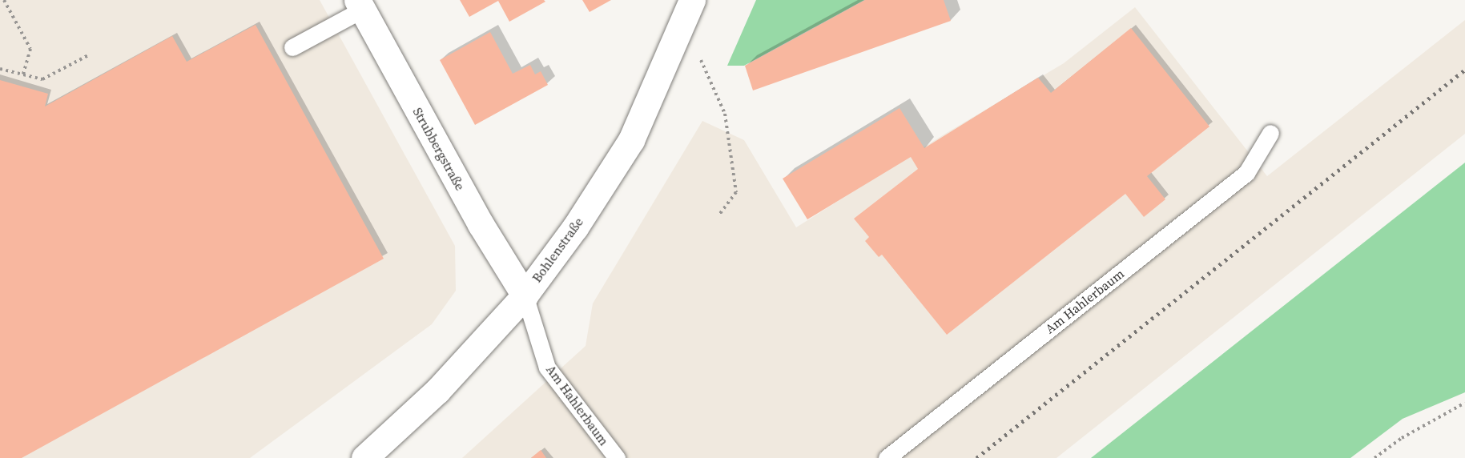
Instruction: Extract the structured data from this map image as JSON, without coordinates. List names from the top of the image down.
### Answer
{
  "streets": {
    "main road": ["Strubbergstraße", "Bohlenstraße"],
    "lane": ["Am Hahlerbaum"]
  },
  "crossings": [
    ["Strubbergstraße", "Bohlenstraße"],
    ["Strubbergstraße", "Am Hahlerbaum"],
    ["Bohlenstraße", "Am Hahlerbaum"]
  ]
}
